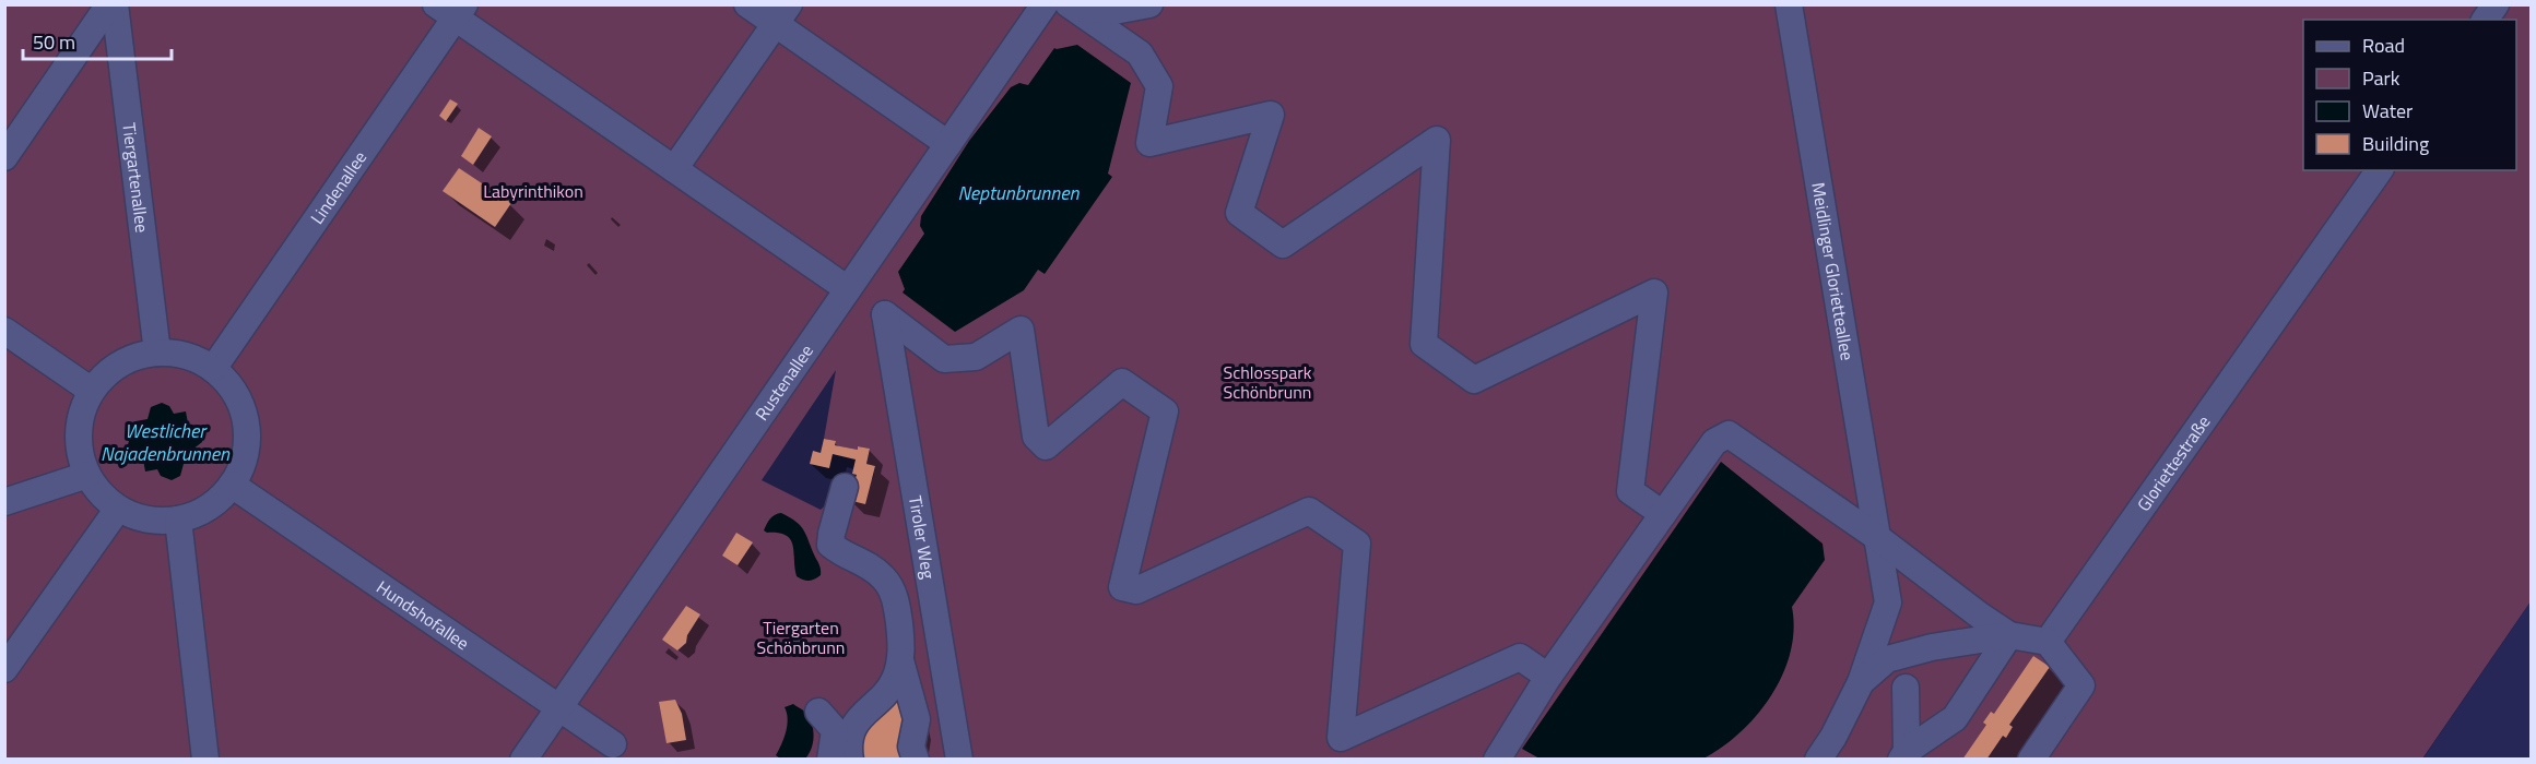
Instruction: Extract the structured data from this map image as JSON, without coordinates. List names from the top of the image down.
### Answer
{
  "streets": {
    "street": [
      "Tiergartenallee",
      "Lindenallee",
      "Meidlinger Glorietteallee",
      "Rustenallee",
      "Gloriettestraße",
      "Tiroler Weg",
      "Hundshofallee"
    ]
  },
  "crossings": [
    ["Tiergartenallee", "Lindenallee"],
    ["Tiergartenallee", "Hundshofallee"],
    ["Lindenallee", "Hundshofallee"],
    ["Rustenallee", "Hundshofallee"]
  ],
  "water": ["Neptunbrunnen", "Westlicher Najadenbrunnen"],
  "parks": ["Labyrinthikon", "Schlosspark Schönbrunn", "Tiergarten Schönbrunn"],
  "legend": [
    "Road",
    "Park",
    "Water",
    "Building"
  ],
  "scale_bar": "50 m"
}
